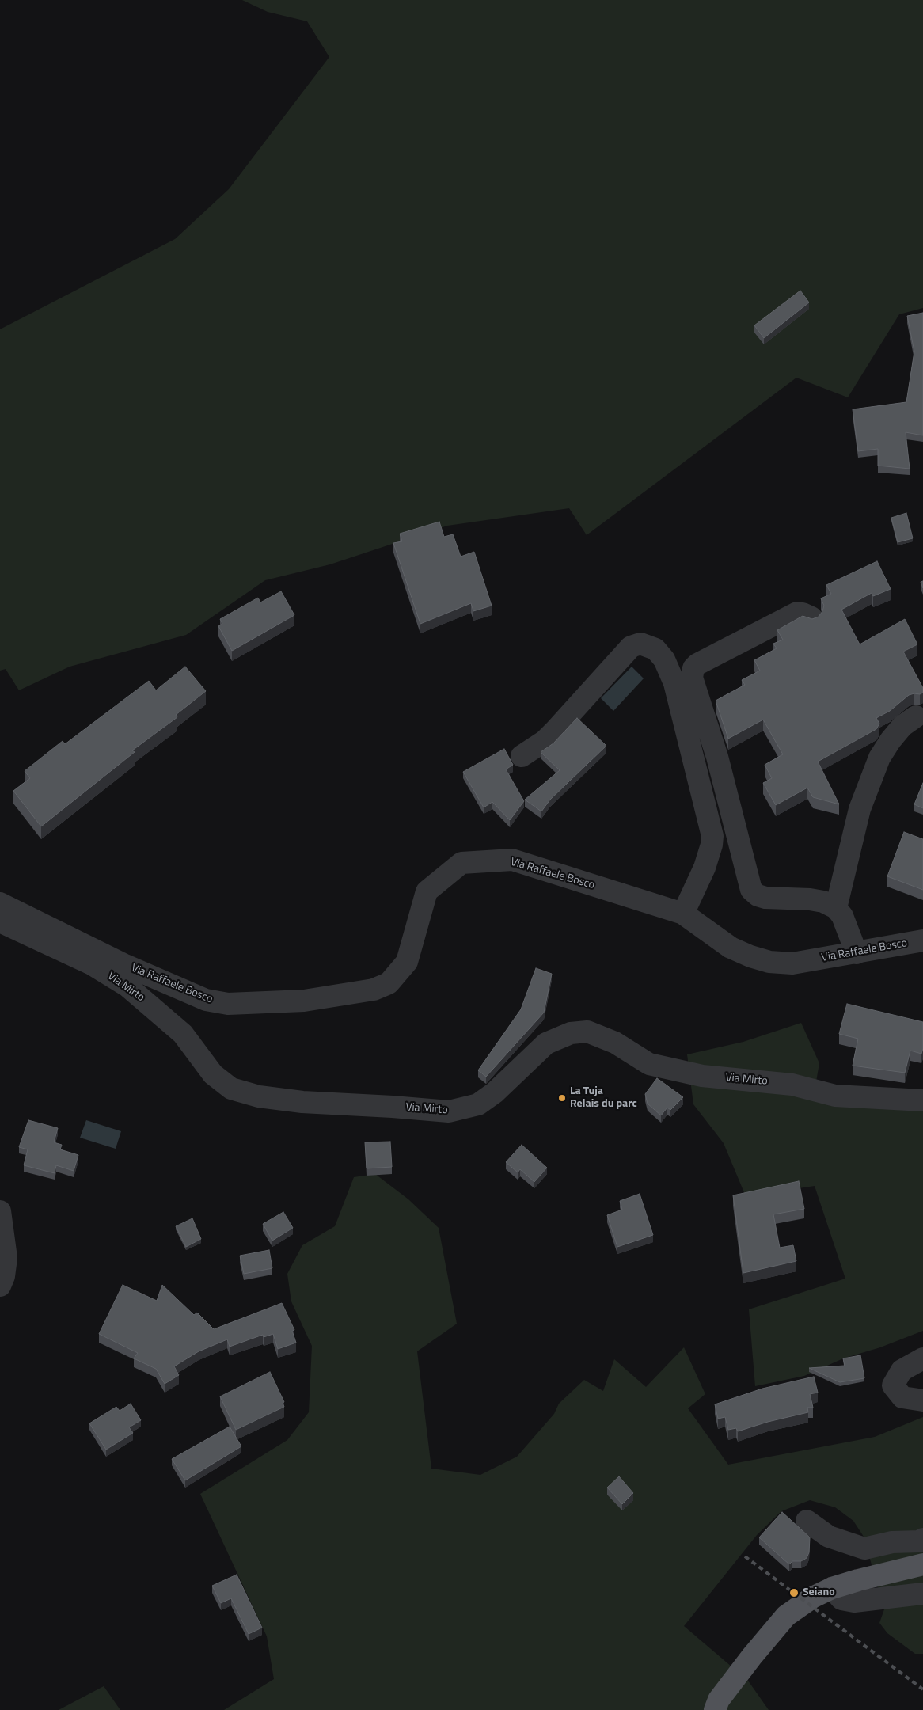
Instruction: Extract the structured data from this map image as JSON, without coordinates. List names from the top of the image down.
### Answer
{
  "streets": {
    "street": ["Via Raffaele Bosco", "Via Mirto"]
  },
  "places": ["La Tuja Relais du parc", "Seiano"]
}
